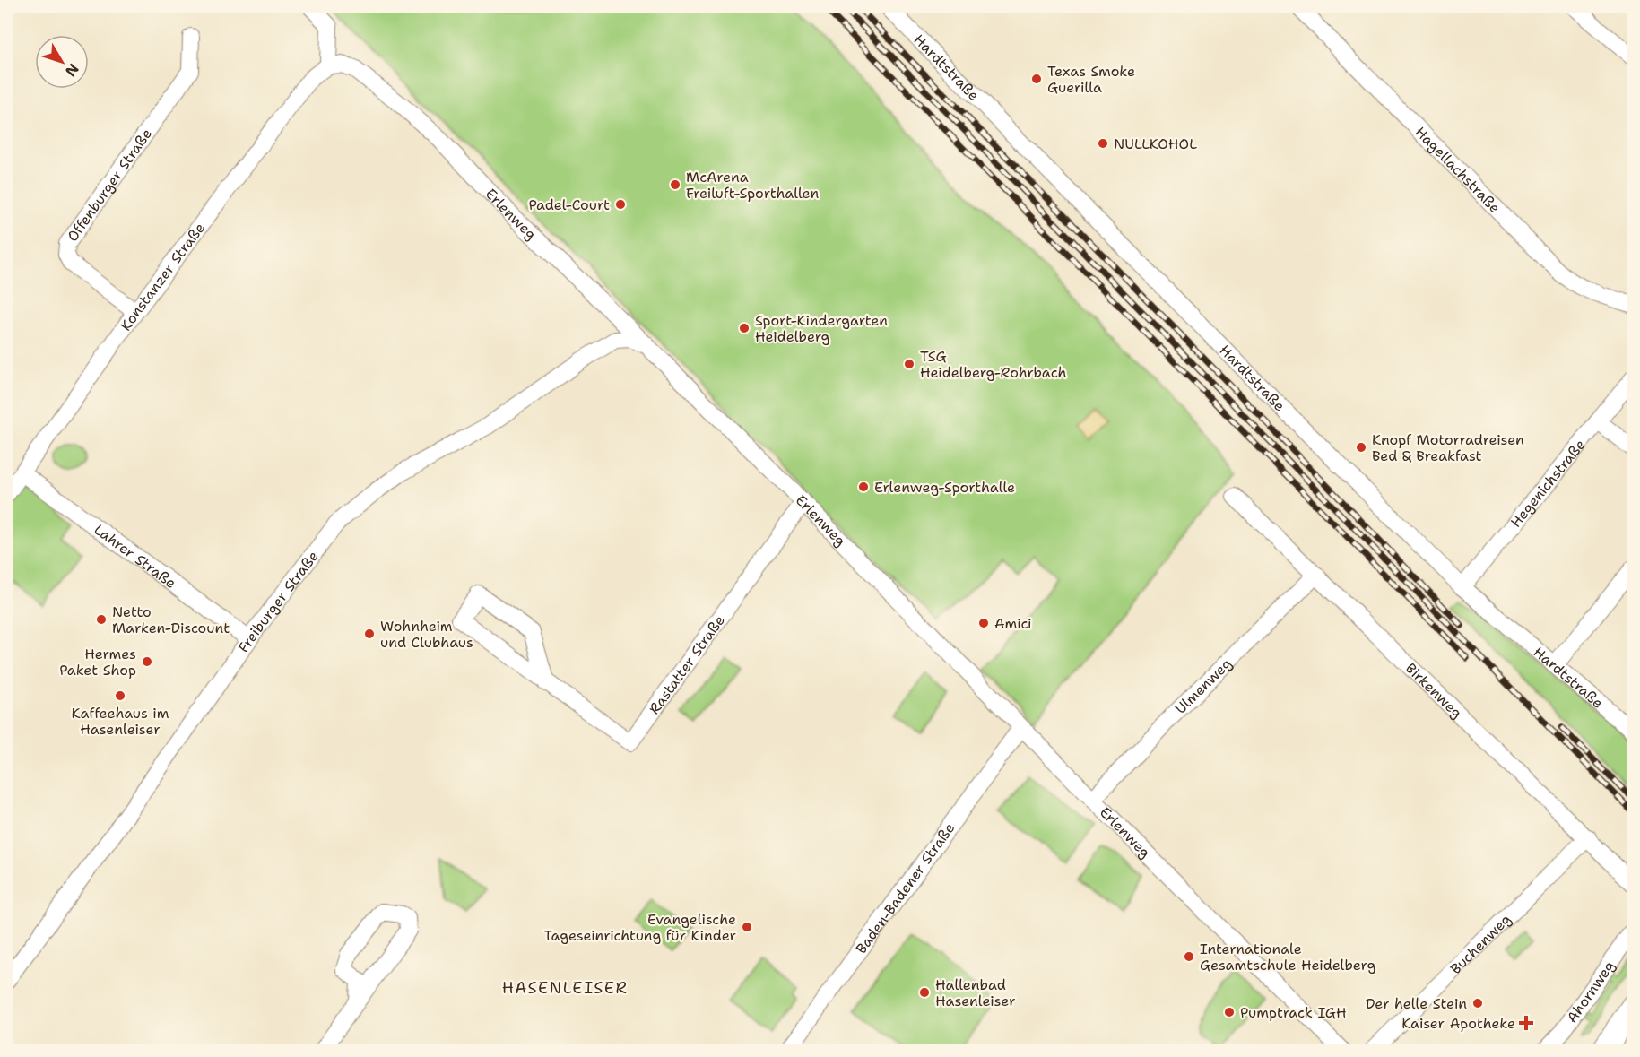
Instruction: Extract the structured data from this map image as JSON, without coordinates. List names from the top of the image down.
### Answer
{
  "streets": {
    "street": [
      "Hardtstraße",
      "Hagellachstraße",
      "Offenburger Straße",
      "Erlenweg",
      "Konstanzer Straße",
      "Hegenichstraße",
      "Lahrer Straße",
      "Freiburger Straße",
      "Rastatter Straße",
      "Ulmenweg",
      "Birkenweg",
      "Baden-Badener Straße",
      "Buchenweg",
      "Ahornweg"
    ]
  },
  "crossings": [
    ["Hardtstraße", "Hegenichstraße"],
    ["Offenburger Straße", "Konstanzer Straße"],
    ["Erlenweg", "Konstanzer Straße"],
    ["Erlenweg", "Freiburger Straße"],
    ["Erlenweg", "Rastatter Straße"],
    ["Erlenweg", "Ulmenweg"],
    ["Erlenweg", "Baden-Badener Straße"],
    ["Konstanzer Straße", "Lahrer Straße"],
    ["Lahrer Straße", "Freiburger Straße"],
    ["Ulmenweg", "Birkenweg"],
    ["Birkenweg", "Buchenweg"]
  ],
  "districts": ["HASENLEISER"],
  "places": {
    "other": [
      "Texas Smoke Guerilla",
      "NULLKOHOL",
      "McArena Freiluft-Sporthallen",
      "Padel-Court",
      "Sport-Kindergarten Heidelberg",
      "TSG Heidelberg-Rohrbach",
      "Knopf Motorradreisen Bed & Breakfast",
      "Erlenweg-Sporthalle",
      "Netto Marken-Discount",
      "Amici",
      "Wohnheim und Clubhaus",
      "Hermes Paket Shop",
      "Kaffeehaus im Hasenleiser",
      "Evangelische Tageseinrichtung für Kinder",
      "Internationale Gesamtschule Heidelberg",
      "Hallenbad Hasenleiser",
      "Der helle Stein",
      "Pumptrack IGH"
    ],
    "health": ["Kaiser Apotheke"]
  },
  "north": "bottom right"
}
